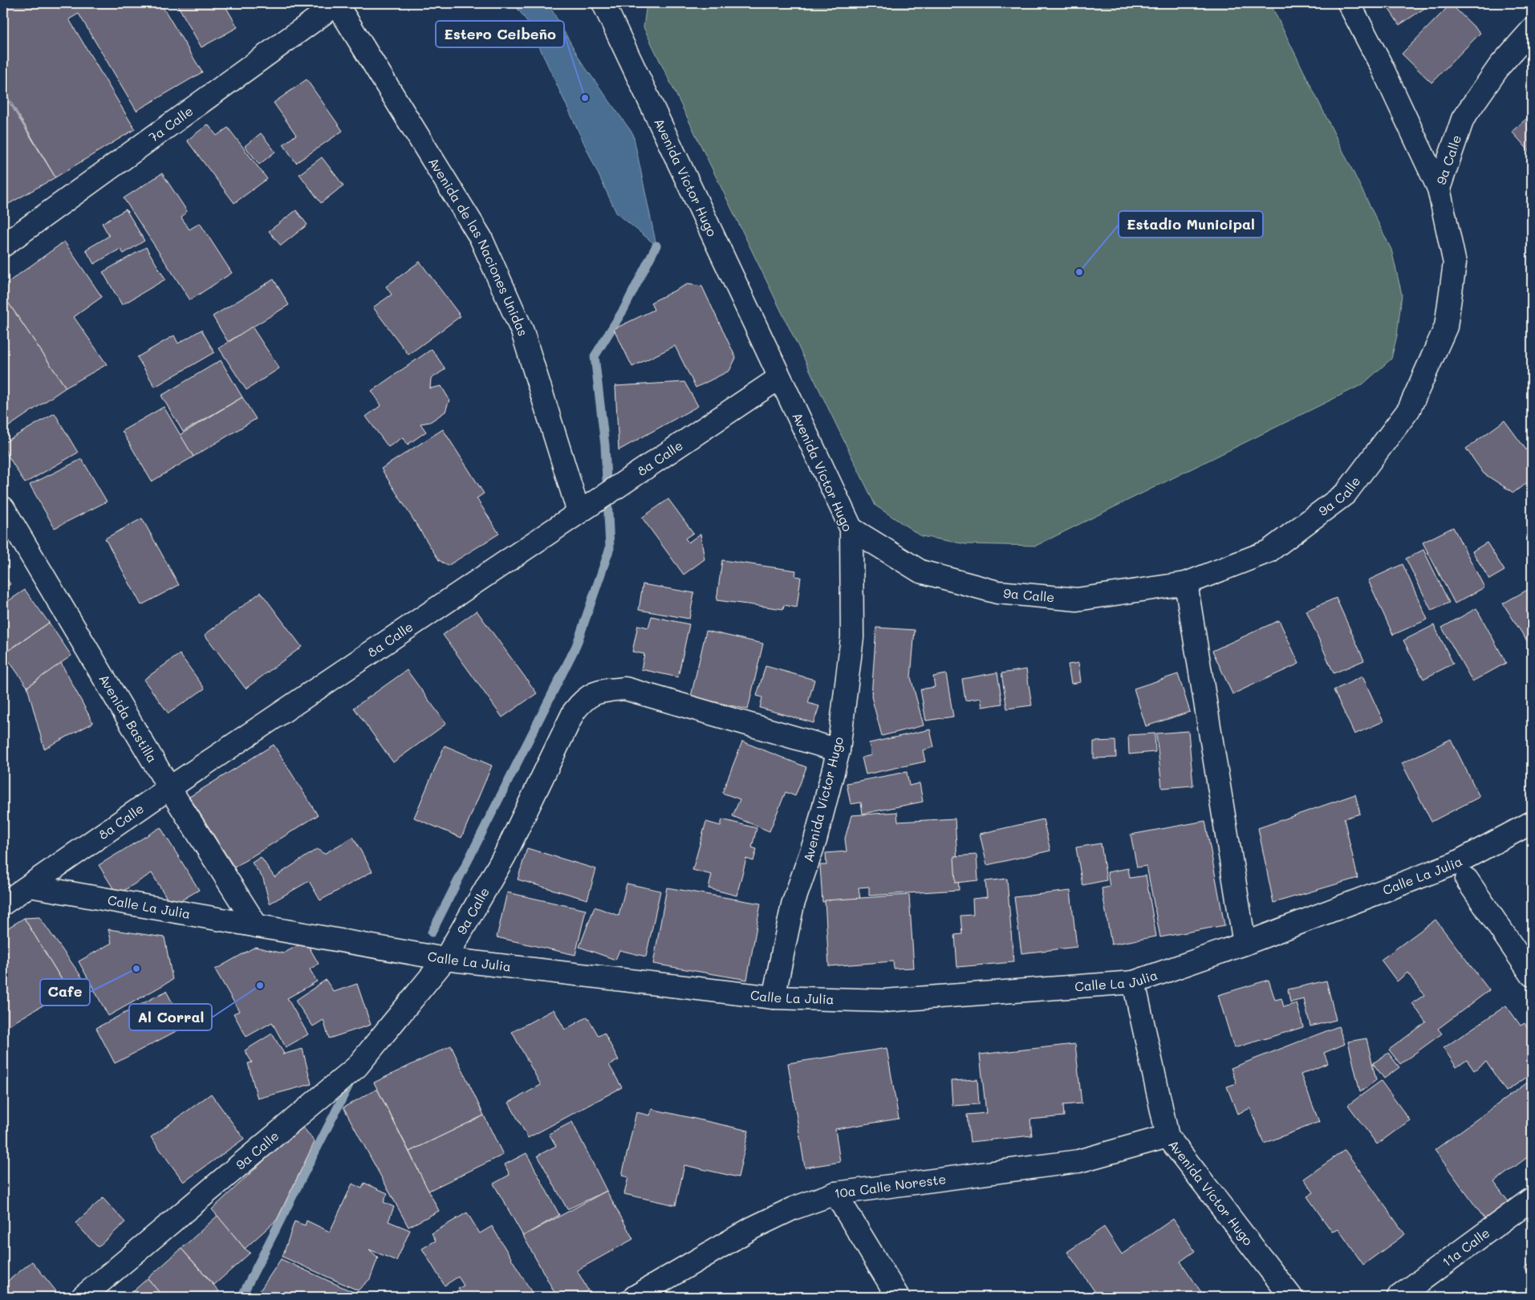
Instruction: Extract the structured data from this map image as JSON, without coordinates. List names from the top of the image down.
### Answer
{
  "streets": {
    "street": [
      "7a Calle",
      "9a Calle",
      "Avenida Víctor Hugo",
      "Avenida de las Naciones Unidas",
      "8a Calle",
      "Avenida Bastilla",
      "Calle La Julia",
      "10a Calle Noreste",
      "11a Calle"
    ]
  },
  "crossings": [
    ["7a Calle", "Avenida de las Naciones Unidas"],
    ["9a Calle", "Avenida Víctor Hugo"],
    ["9a Calle", "Calle La Julia"],
    ["Avenida Víctor Hugo", "8a Calle"],
    ["Avenida Víctor Hugo", "Calle La Julia"],
    ["Avenida Víctor Hugo", "10a Calle Noreste"],
    ["Avenida de las Naciones Unidas", "8a Calle"],
    ["8a Calle", "Avenida Bastilla"],
    ["8a Calle", "Calle La Julia"],
    ["Avenida Bastilla", "Calle La Julia"]
  ],
  "places": [
    "Estero Ceibeño",
    "Estadio Municipal",
    "Cafe",
    "Al Corral"
  ]
}
